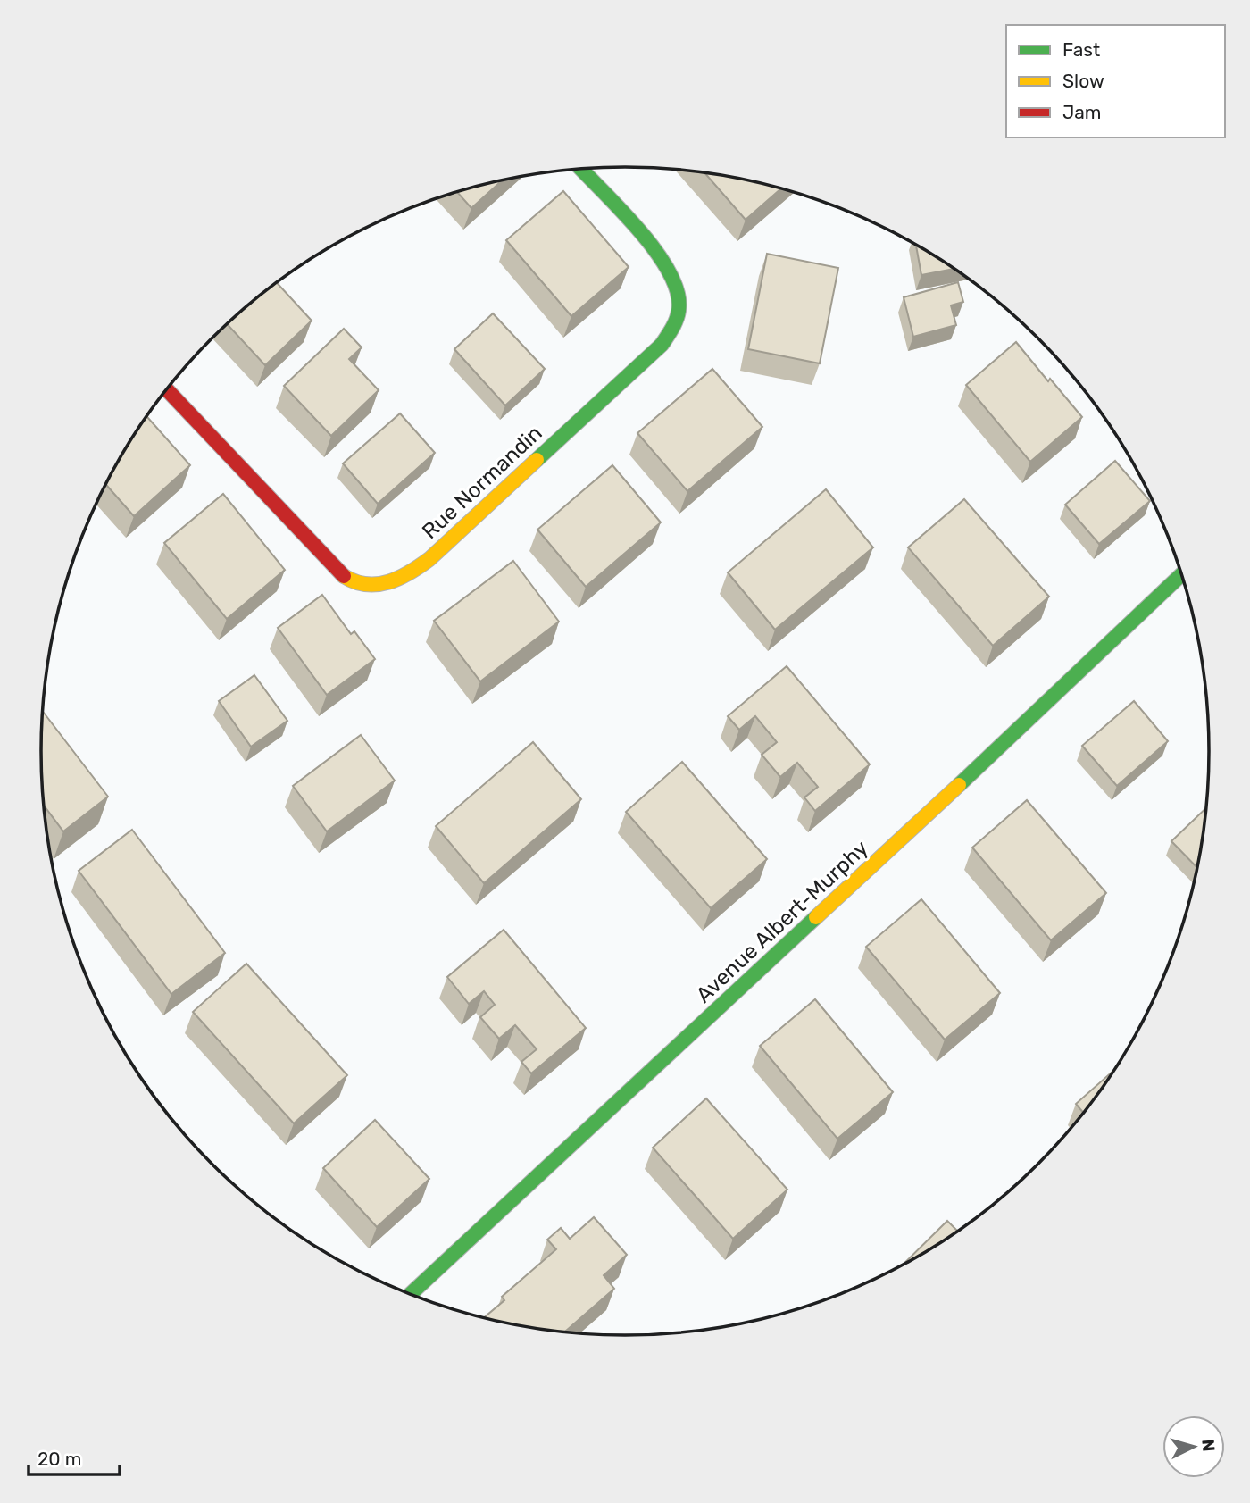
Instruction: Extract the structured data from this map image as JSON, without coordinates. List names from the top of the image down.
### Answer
{
  "streets": {
    "street": ["Rue Normandin", "Avenue Albert-Murphy"]
  },
  "legend": ["Fast", "Slow", "Jam"],
  "scale_bar": "20 m",
  "north": "right"
}
